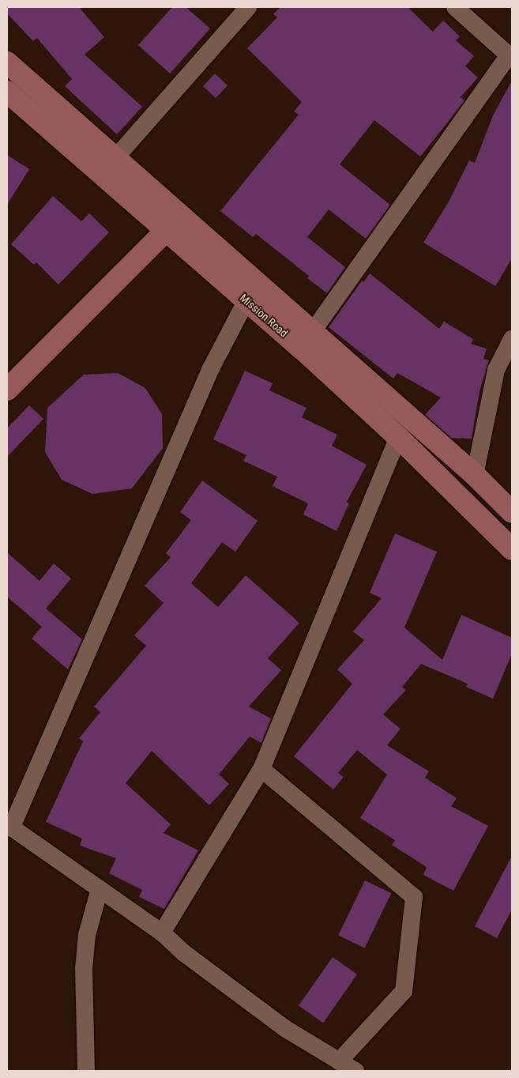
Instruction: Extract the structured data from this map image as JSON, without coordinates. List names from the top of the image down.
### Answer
{
  "streets": {
    "street": ["Mission Road"]
  }
}
